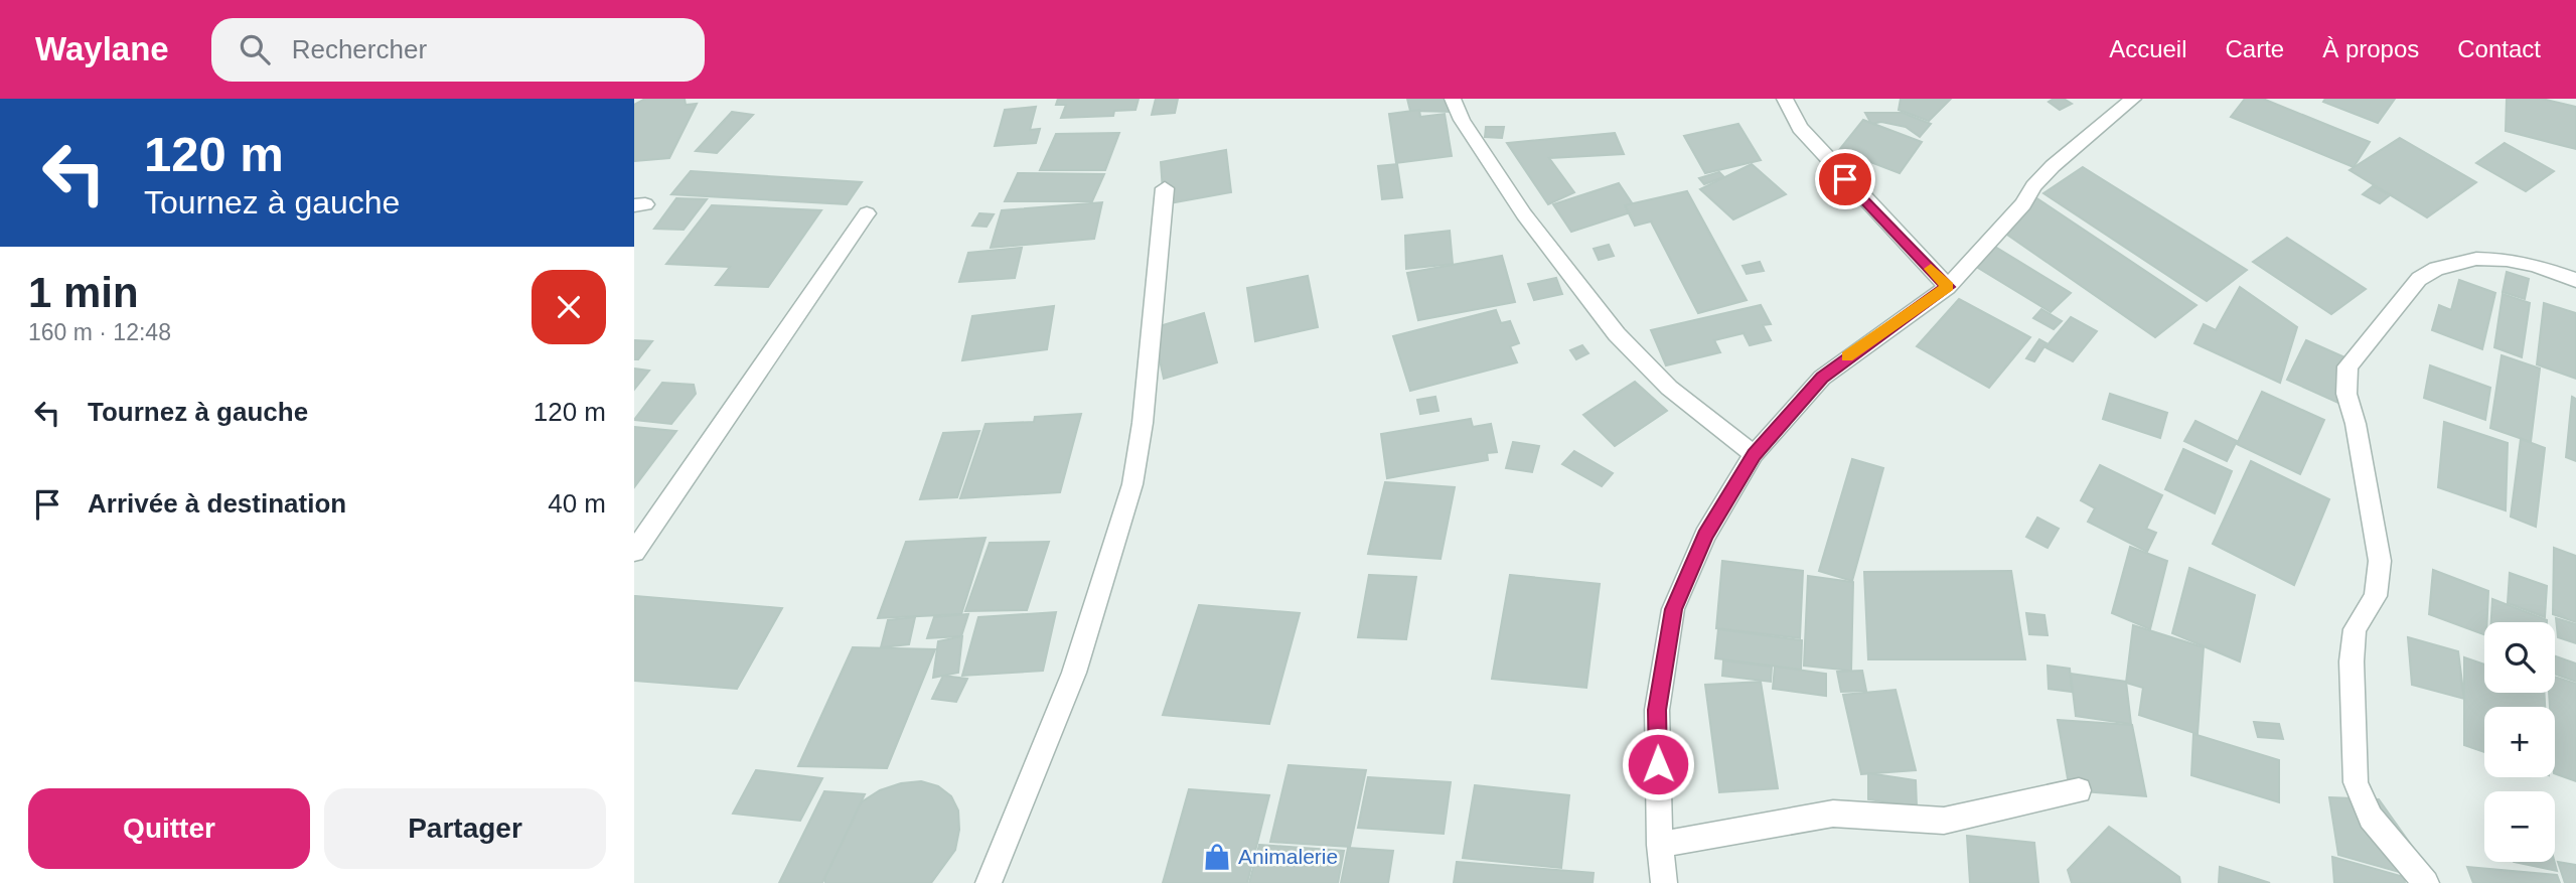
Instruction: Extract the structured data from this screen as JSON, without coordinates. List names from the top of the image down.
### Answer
{
  "places": {
    "shop": ["Animalerie"]
  },
  "page": {
    "header": "Waylane",
    "search": "Rechercher",
    "nav": [
      "Accueil",
      "Carte",
      "À propos",
      "Contact"
    ],
    "turn": ["120 m", "Tournez à gauche"],
    "heading": ["1 min", "160 m · 12:48"],
    "list": [
      {
        "name": "Tournez à gauche",
        "value": "120 m"
      },
      {
        "name": "Arrivée à destination",
        "value": "40 m"
      }
    ],
    "map_buttons": ["+", "−"],
    "buttons": ["Quitter", "Partager"]
  }
}
